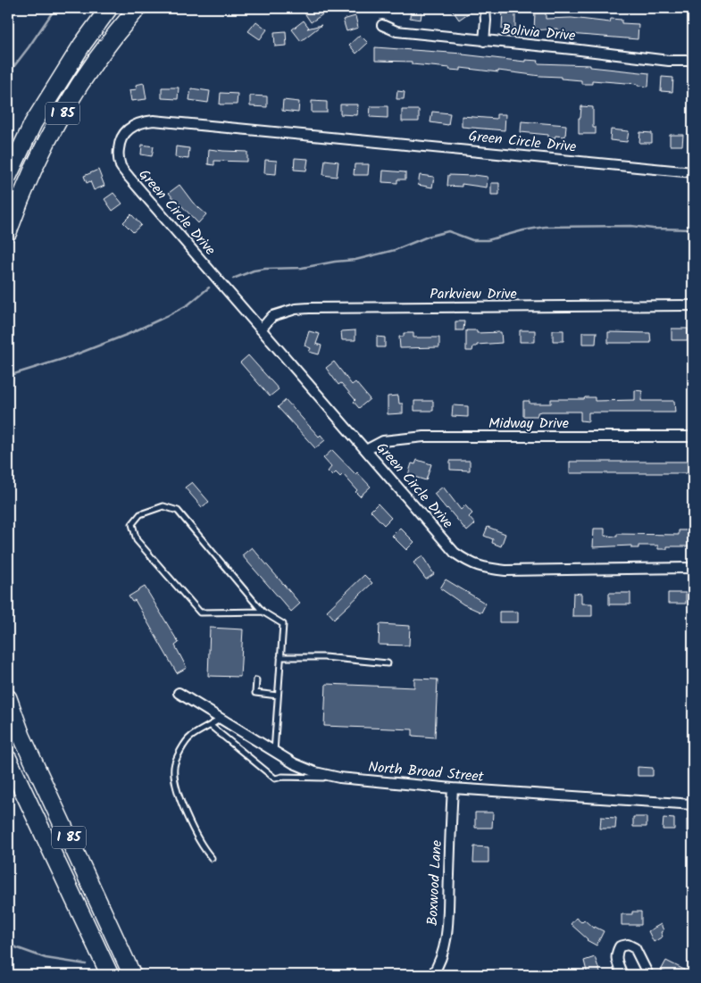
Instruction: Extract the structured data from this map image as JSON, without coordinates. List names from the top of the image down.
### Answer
{
  "streets": {
    "highway": ["I 85"],
    "street": [
      "Bolivia Drive",
      "Green Circle Drive",
      "Parkview Drive",
      "Midway Drive",
      "North Broad Street",
      "Boxwood Lane"
    ]
  },
  "crossings": [
    ["Green Circle Drive", "Parkview Drive"],
    ["Green Circle Drive", "Midway Drive"],
    ["North Broad Street", "Boxwood Lane"]
  ]
}
